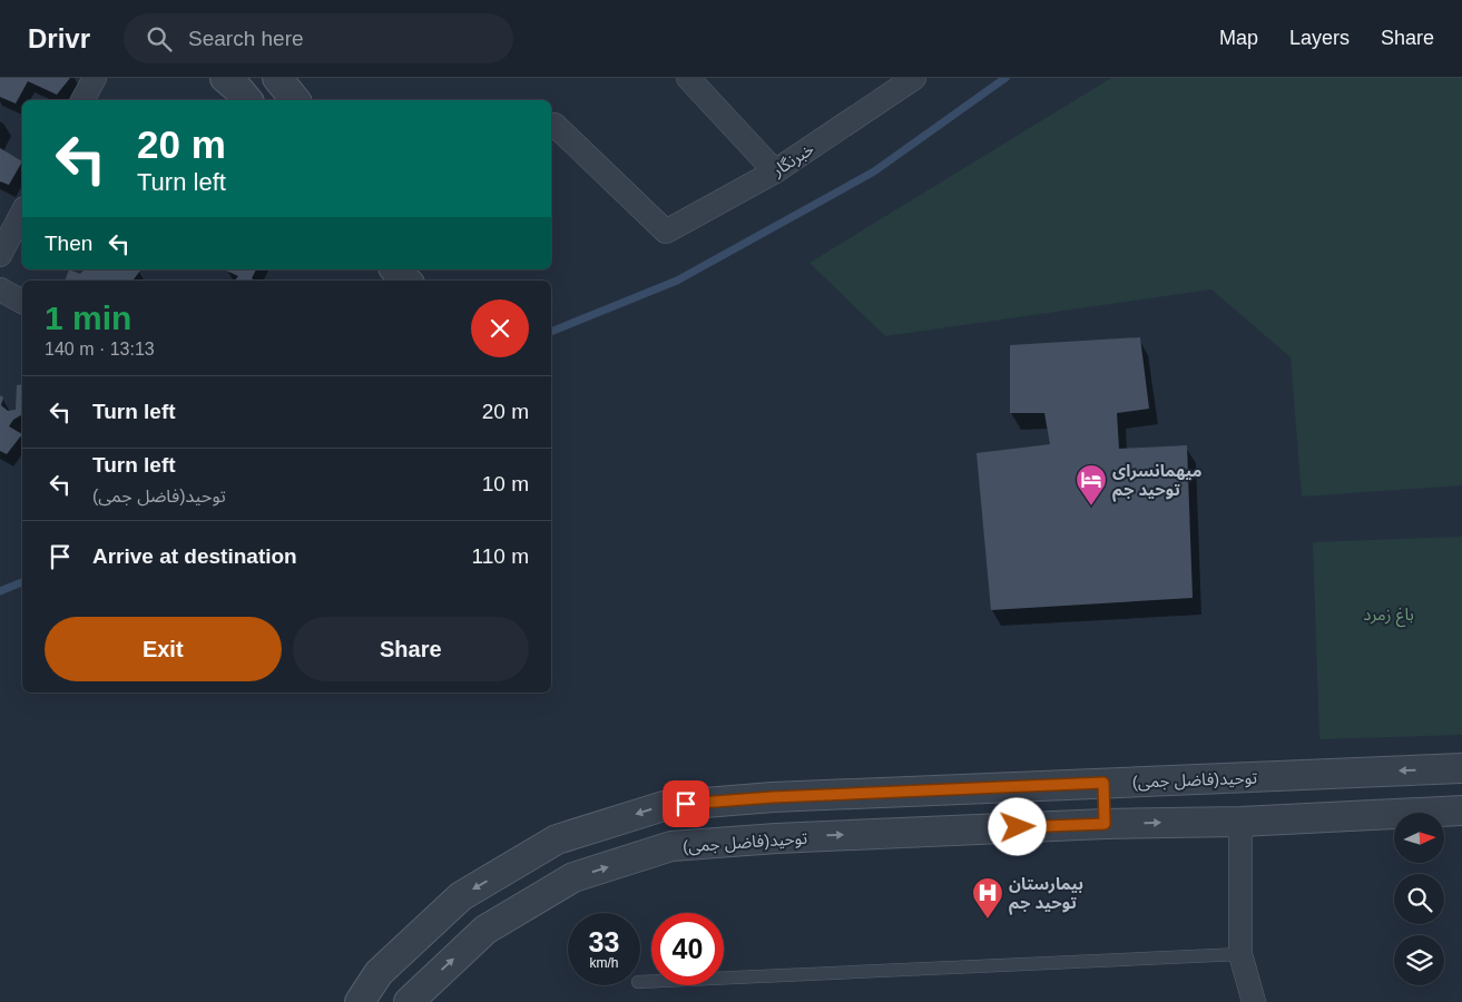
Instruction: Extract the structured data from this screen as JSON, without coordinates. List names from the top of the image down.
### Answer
{
  "streets": {
    "street": ["خبرنگار", "توحید(فاضل جمی)"]
  },
  "parks": ["باغ زمرد"],
  "places": {
    "hotel": ["میهمانسرای توحید جم"],
    "hospital": ["بیمارستان توحید جم"]
  },
  "north": "right",
  "page": {
    "header": "Drivr",
    "search": "Search here",
    "nav": ["Map", "Layers", "Share"],
    "turn": ["20 m", "Turn left"],
    "then": "Then",
    "heading": ["1 min", "140 m · 13:13"],
    "list": [
      {
        "name": "Turn left",
        "value": "20 m"
      },
      {
        "name": "Turn left",
        "note": "توحید(فاضل جمی)",
        "value": "10 m"
      },
      {
        "name": "Arrive at destination",
        "value": "110 m"
      }
    ],
    "buttons": ["Exit", "Share"],
    "speed": "33 km/h",
    "limit": "40"
  }
}
